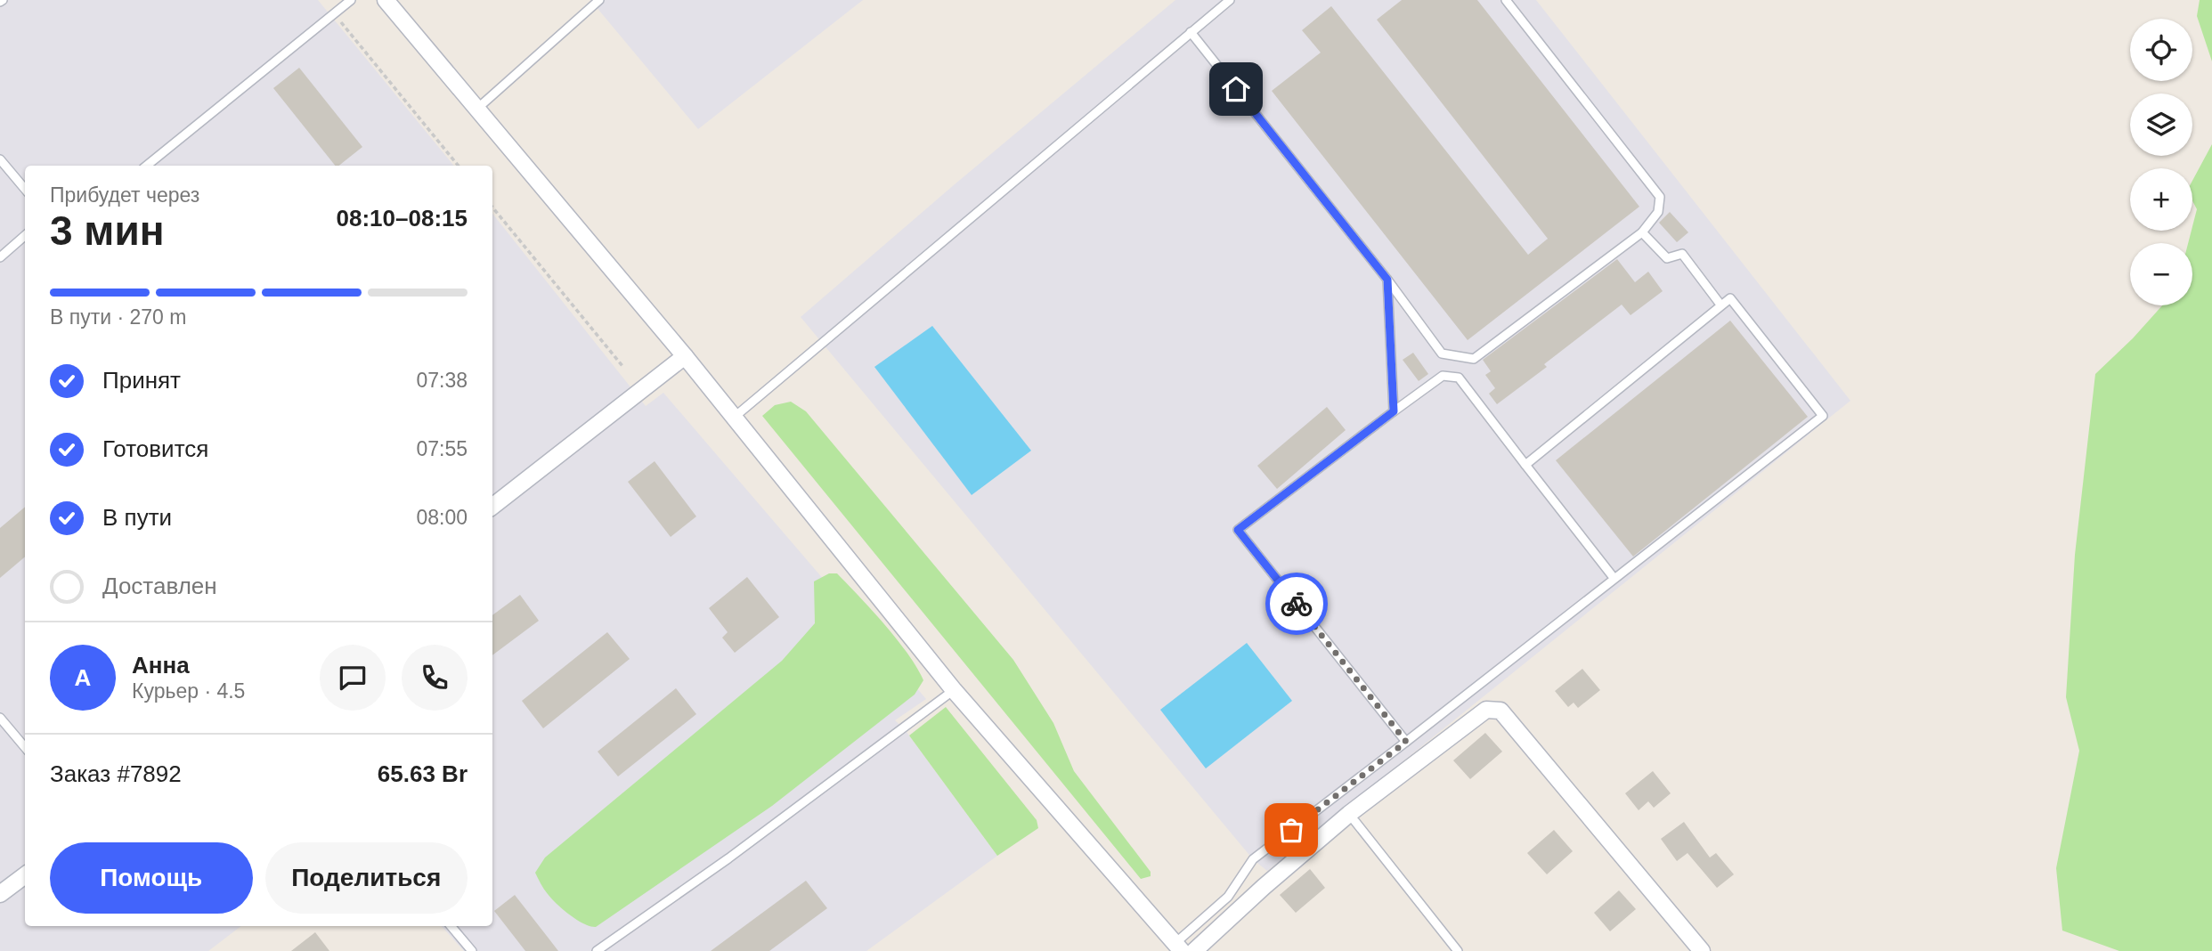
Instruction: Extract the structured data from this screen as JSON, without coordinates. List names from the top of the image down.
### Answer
{
  "page": {
    "map_buttons": ["+", "−"],
    "heading": ["3 мин", "Прибудет через", "08:10–08:15"],
    "panel": [
      "Анна",
      "Курьер · 4.5",
      "Заказ #7892",
      "65.63 Br"
    ],
    "bar": "В пути · 270 m",
    "list": [
      ["Принят", "07:38"],
      ["Готовится", "07:55"],
      ["В пути", "08:00"],
      "Доставлен"
    ],
    "round": "А",
    "buttons": ["Помощь", "Поделиться"]
  }
}
